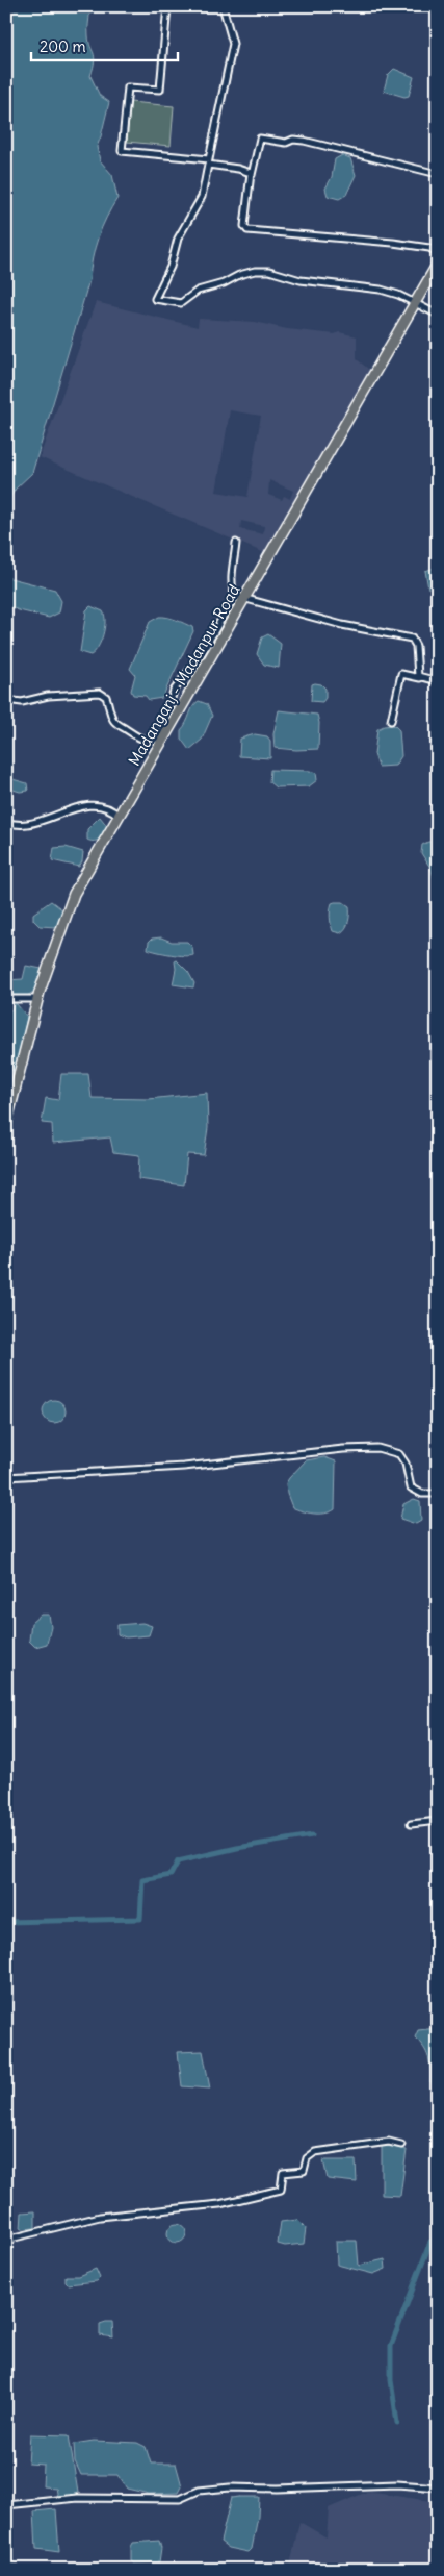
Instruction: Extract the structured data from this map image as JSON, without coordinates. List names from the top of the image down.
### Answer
{
  "streets": {
    "main road": ["Madanganj - Madanpur Road"]
  },
  "scale_bar": "200 m"
}
